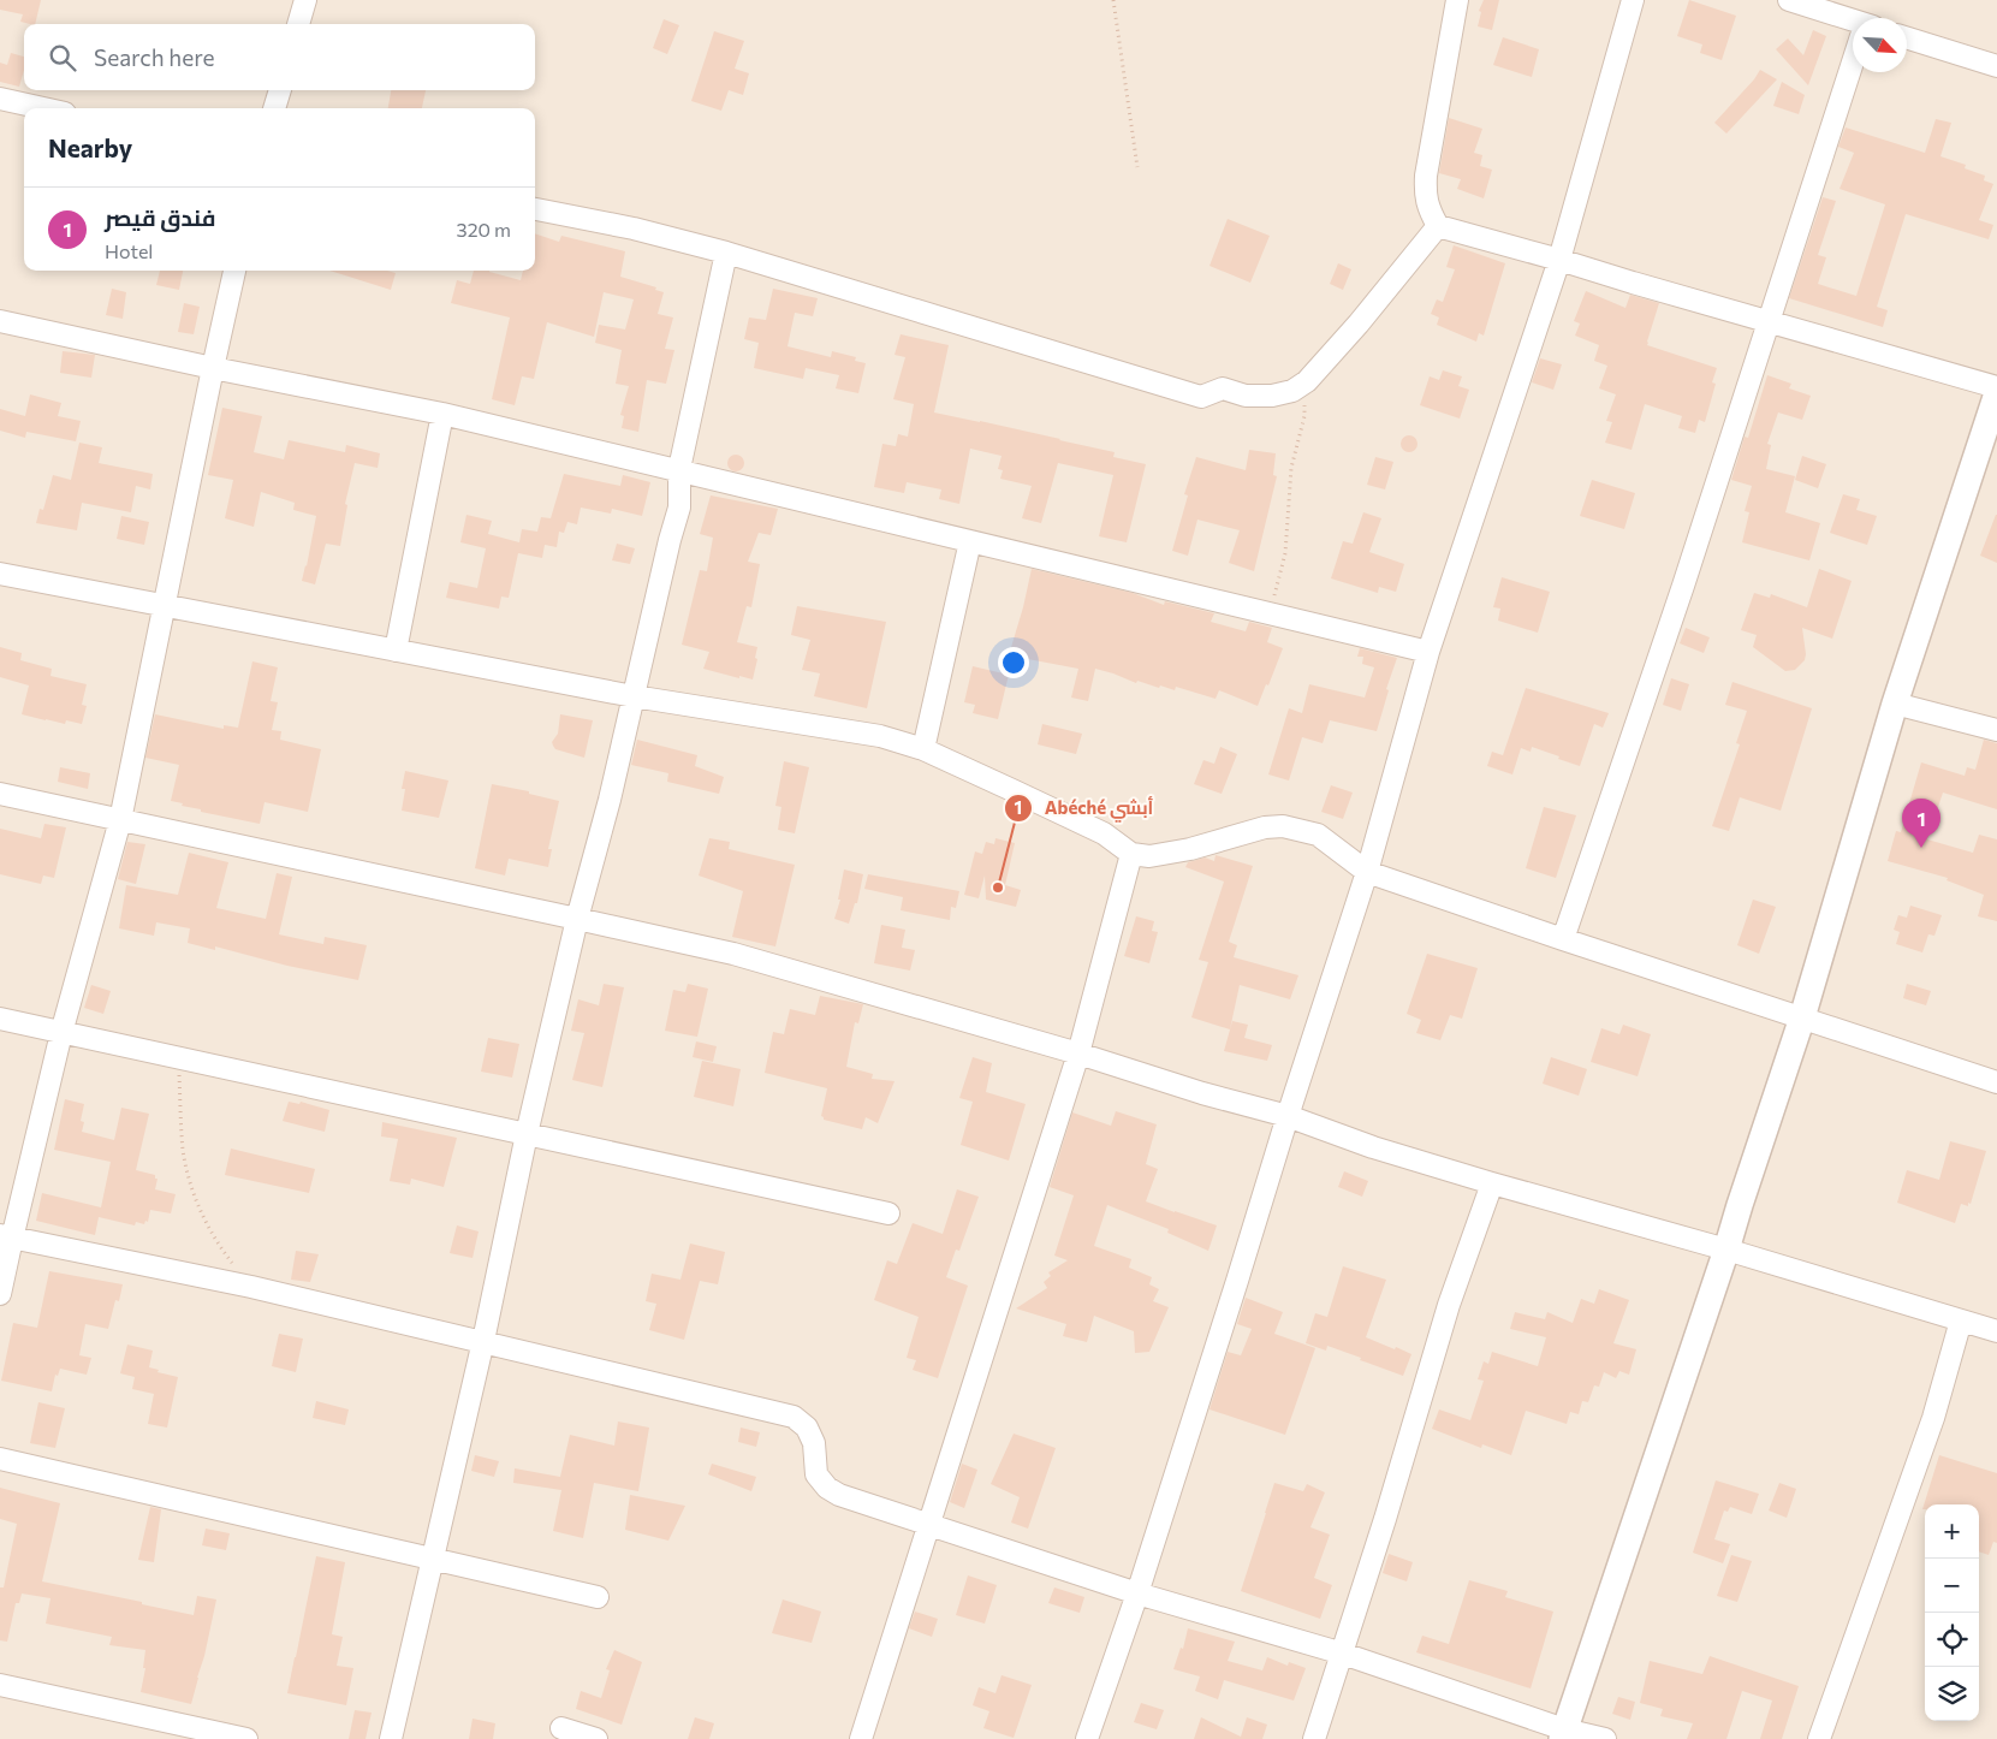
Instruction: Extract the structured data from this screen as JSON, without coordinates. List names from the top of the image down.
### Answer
{
  "places": ["Abéché أبشي"],
  "north": "bottom right",
  "page": {
    "search": "Search here",
    "heading": "Nearby",
    "list": [
      {
        "mark": "1",
        "name": "فندق قيصر",
        "note": "Hotel",
        "value": "320 m"
      }
    ],
    "pins": "1",
    "map_buttons": ["+", "−"]
  }
}
